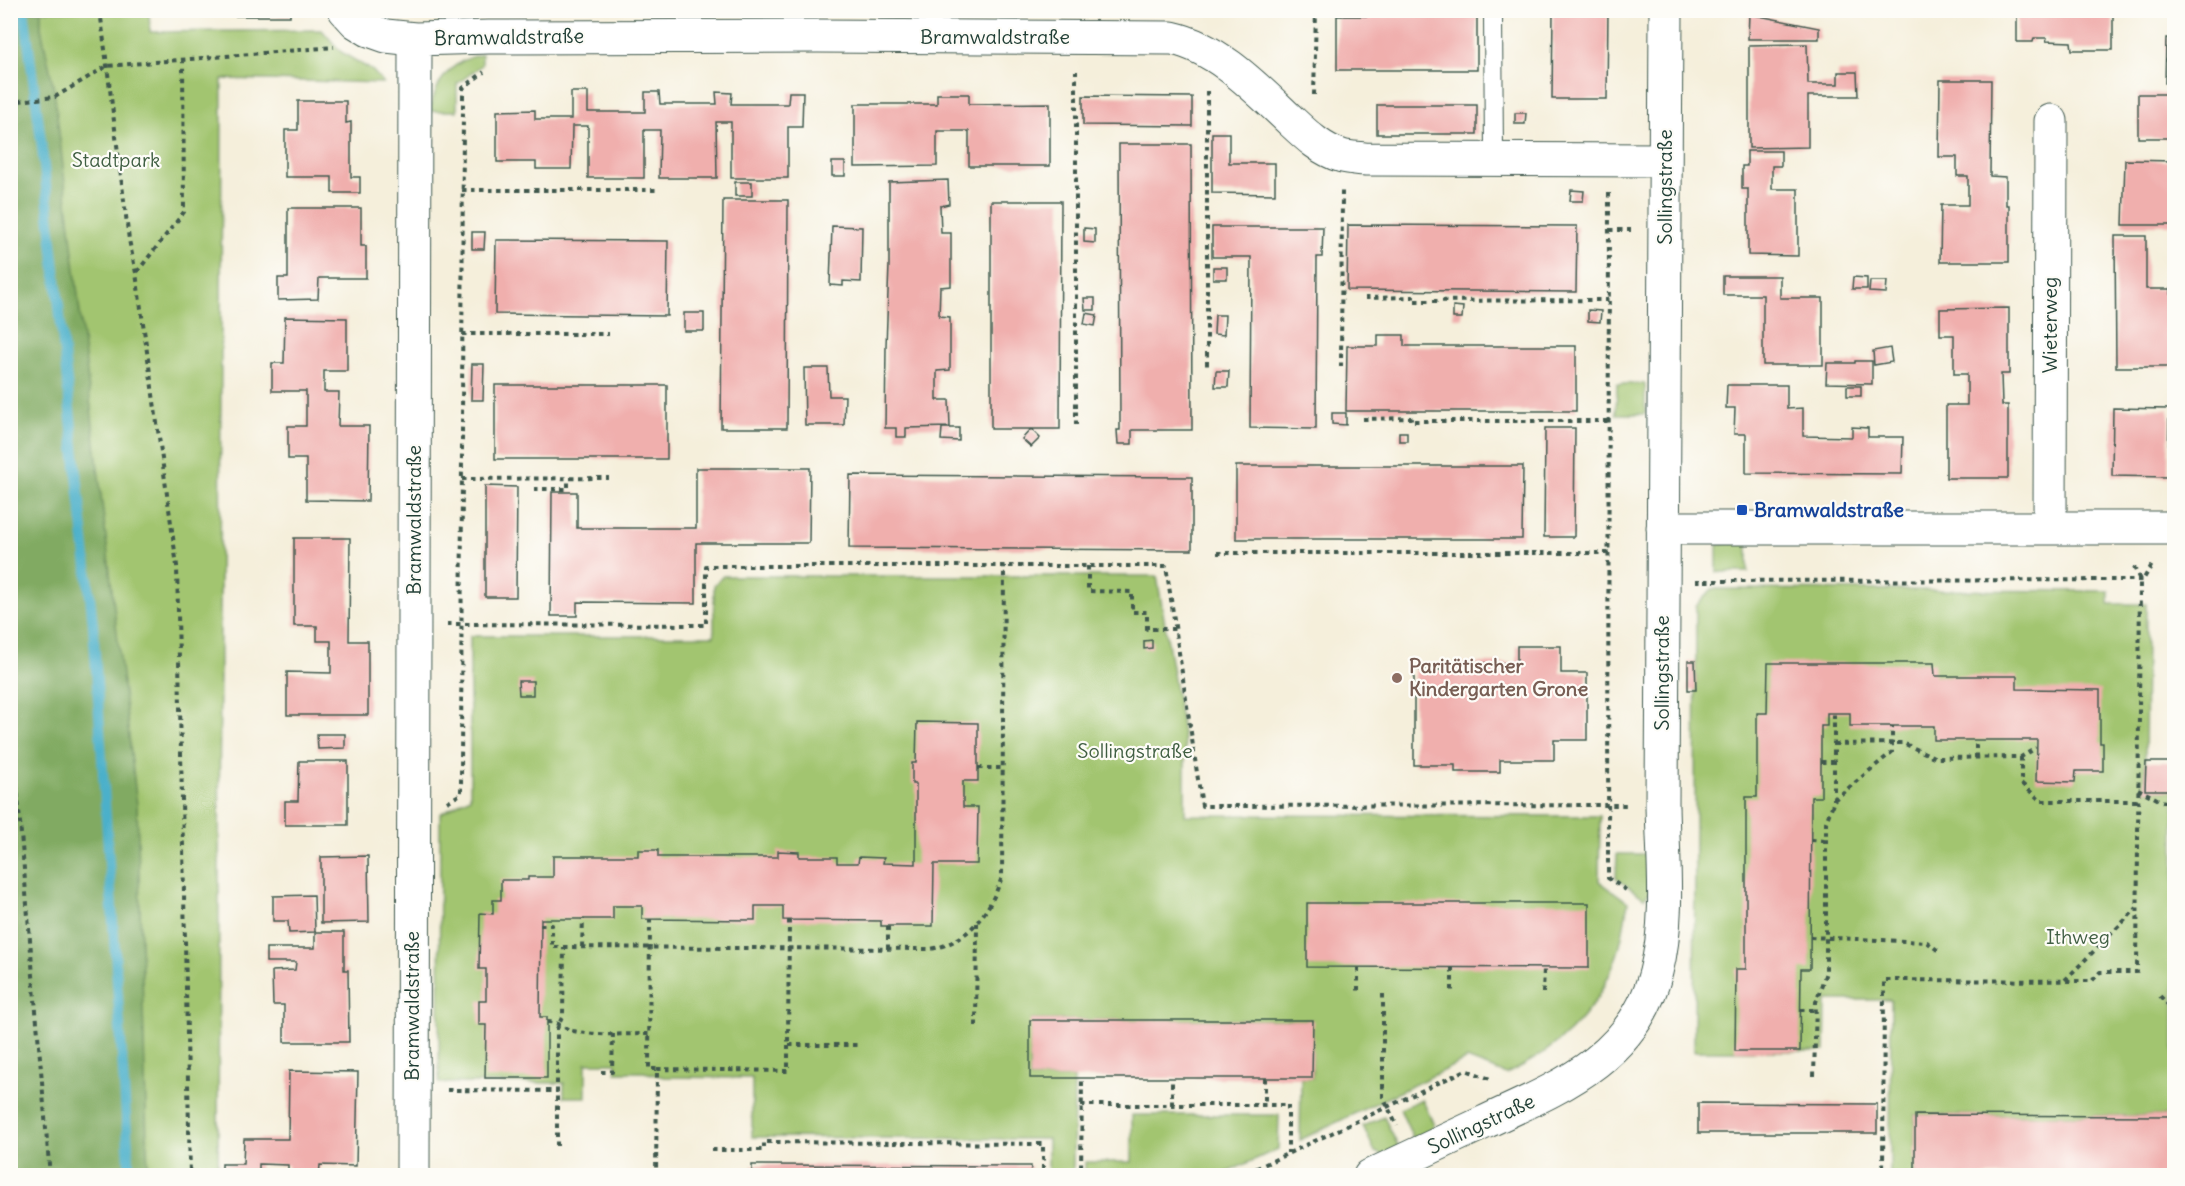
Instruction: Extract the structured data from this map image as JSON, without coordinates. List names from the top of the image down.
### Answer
{
  "streets": {
    "street": ["Bramwaldstraße", "Sollingstraße", "Wieterweg"]
  },
  "crossings": [
    ["Bramwaldstraße", "Sollingstraße"]
  ],
  "parks": ["Stadtpark", "Sollingstraße", "Ithweg"],
  "places": {
    "transit": ["Bramwaldstraße"],
    "other": ["Paritätischer Kindergarten Grone"]
  }
}
